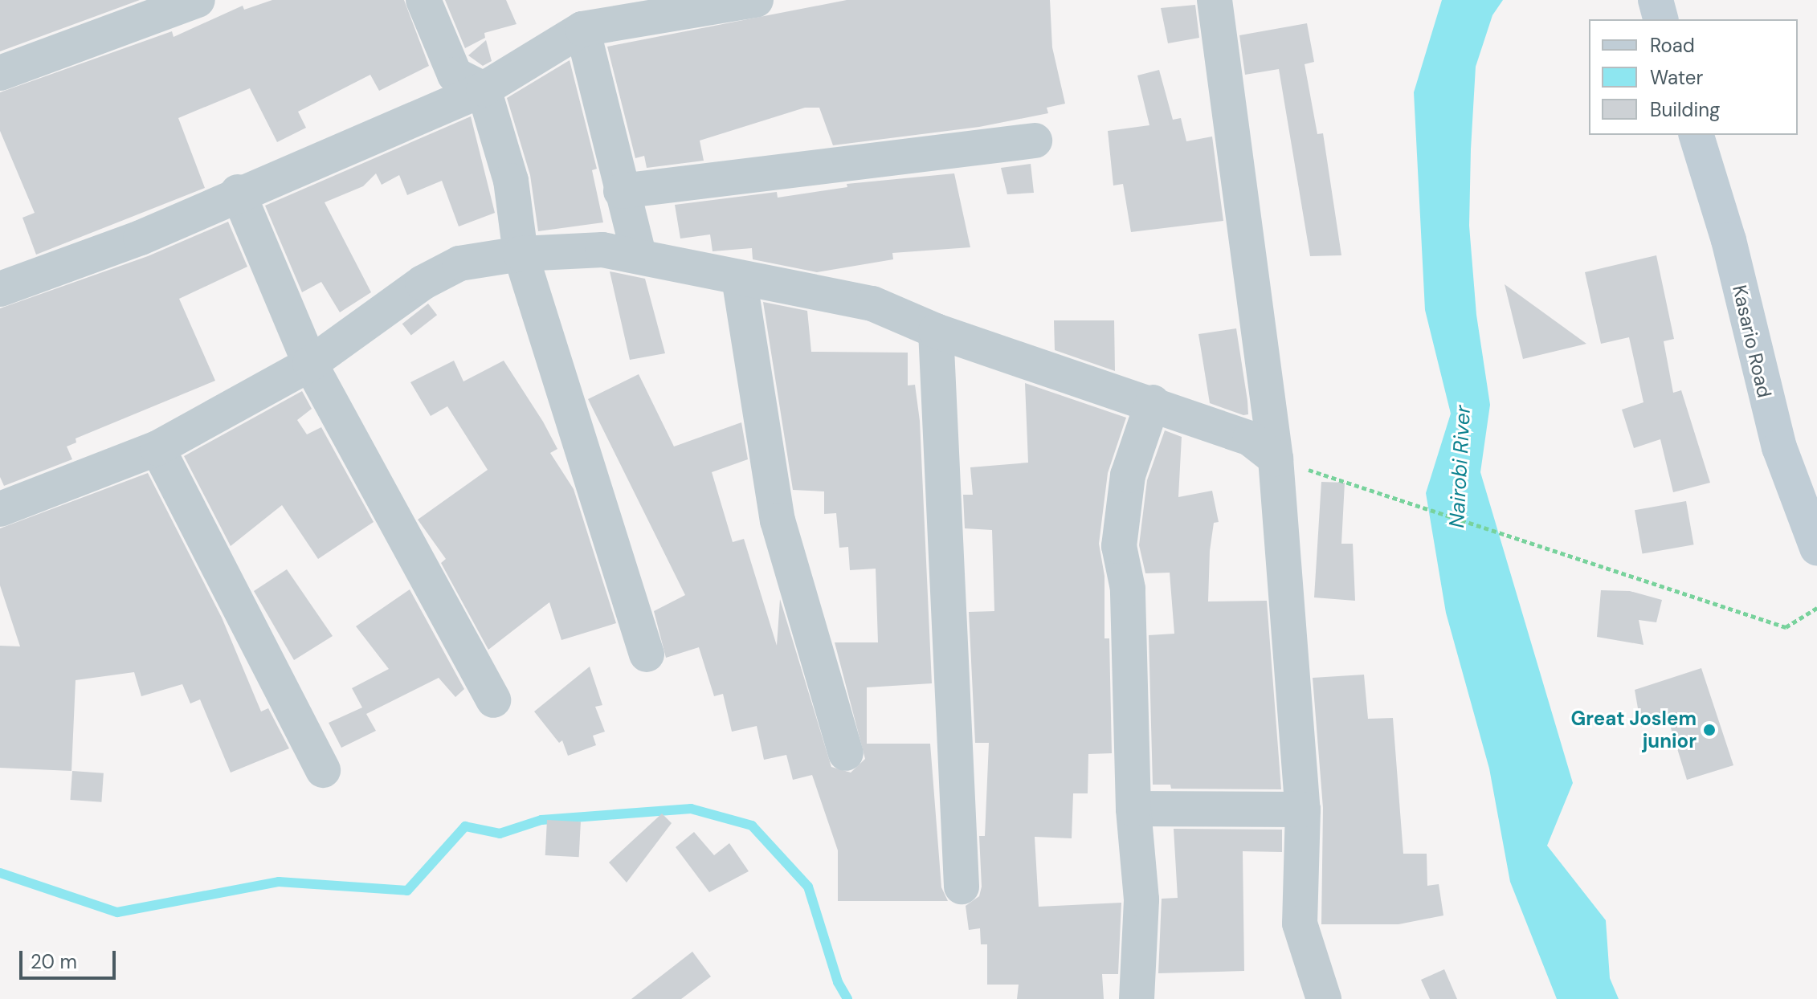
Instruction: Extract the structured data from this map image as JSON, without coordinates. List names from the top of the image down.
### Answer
{
  "streets": {
    "street": ["Kasario Road"]
  },
  "water": ["Nairobi River"],
  "places": ["Great Joslem junior"],
  "legend": ["Road", "Water", "Building"],
  "scale_bar": "20 m"
}
